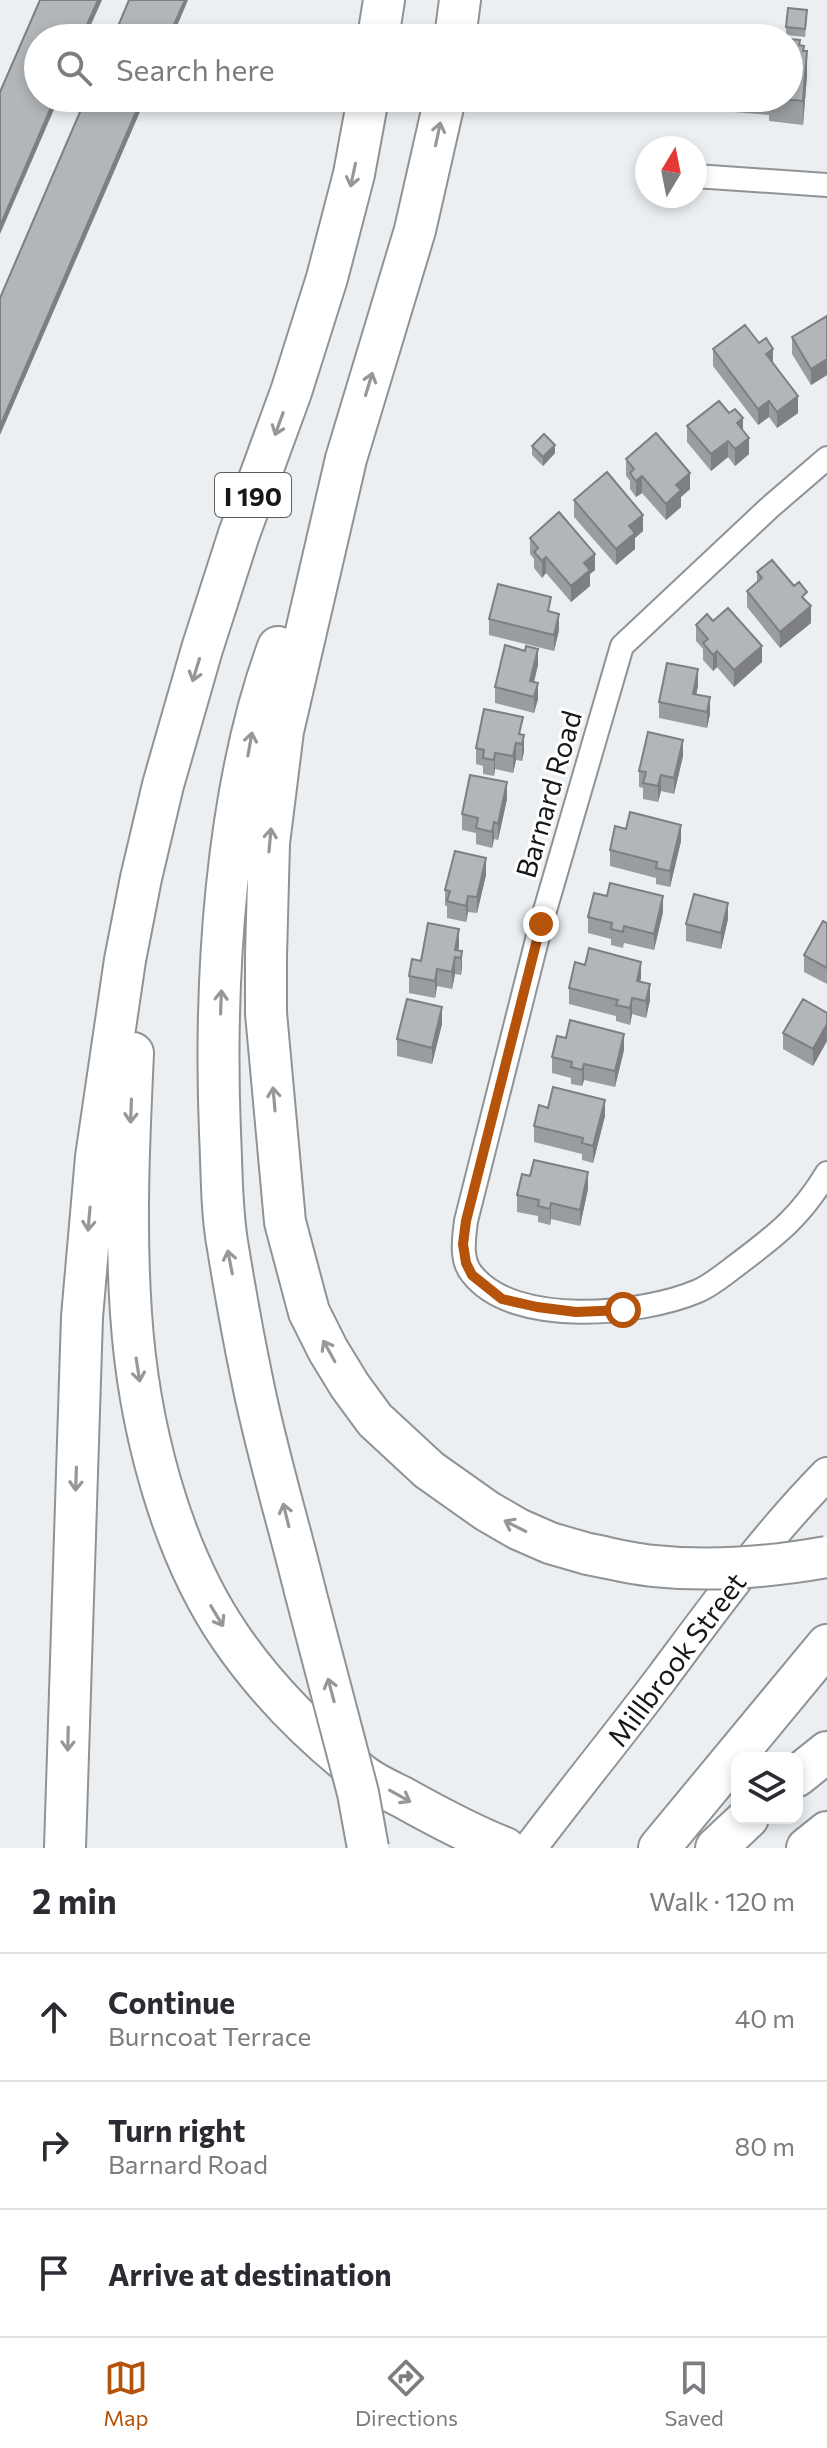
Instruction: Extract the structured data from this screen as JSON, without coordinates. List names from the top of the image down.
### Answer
{
  "streets": {
    "highway": ["I 190"],
    "main road": ["Millbrook Street"],
    "street": ["Barnard Road"]
  },
  "north": "top",
  "page": {
    "search": "Search here",
    "heading": ["2 min", "Walk · 120 m"],
    "list": [
      ["Continue", "Burncoat Terrace", "40 m"],
      ["Turn right", "Barnard Road", "80 m"],
      "Arrive at destination"
    ],
    "nav": ["Map", "Directions", "Saved"]
  }
}
